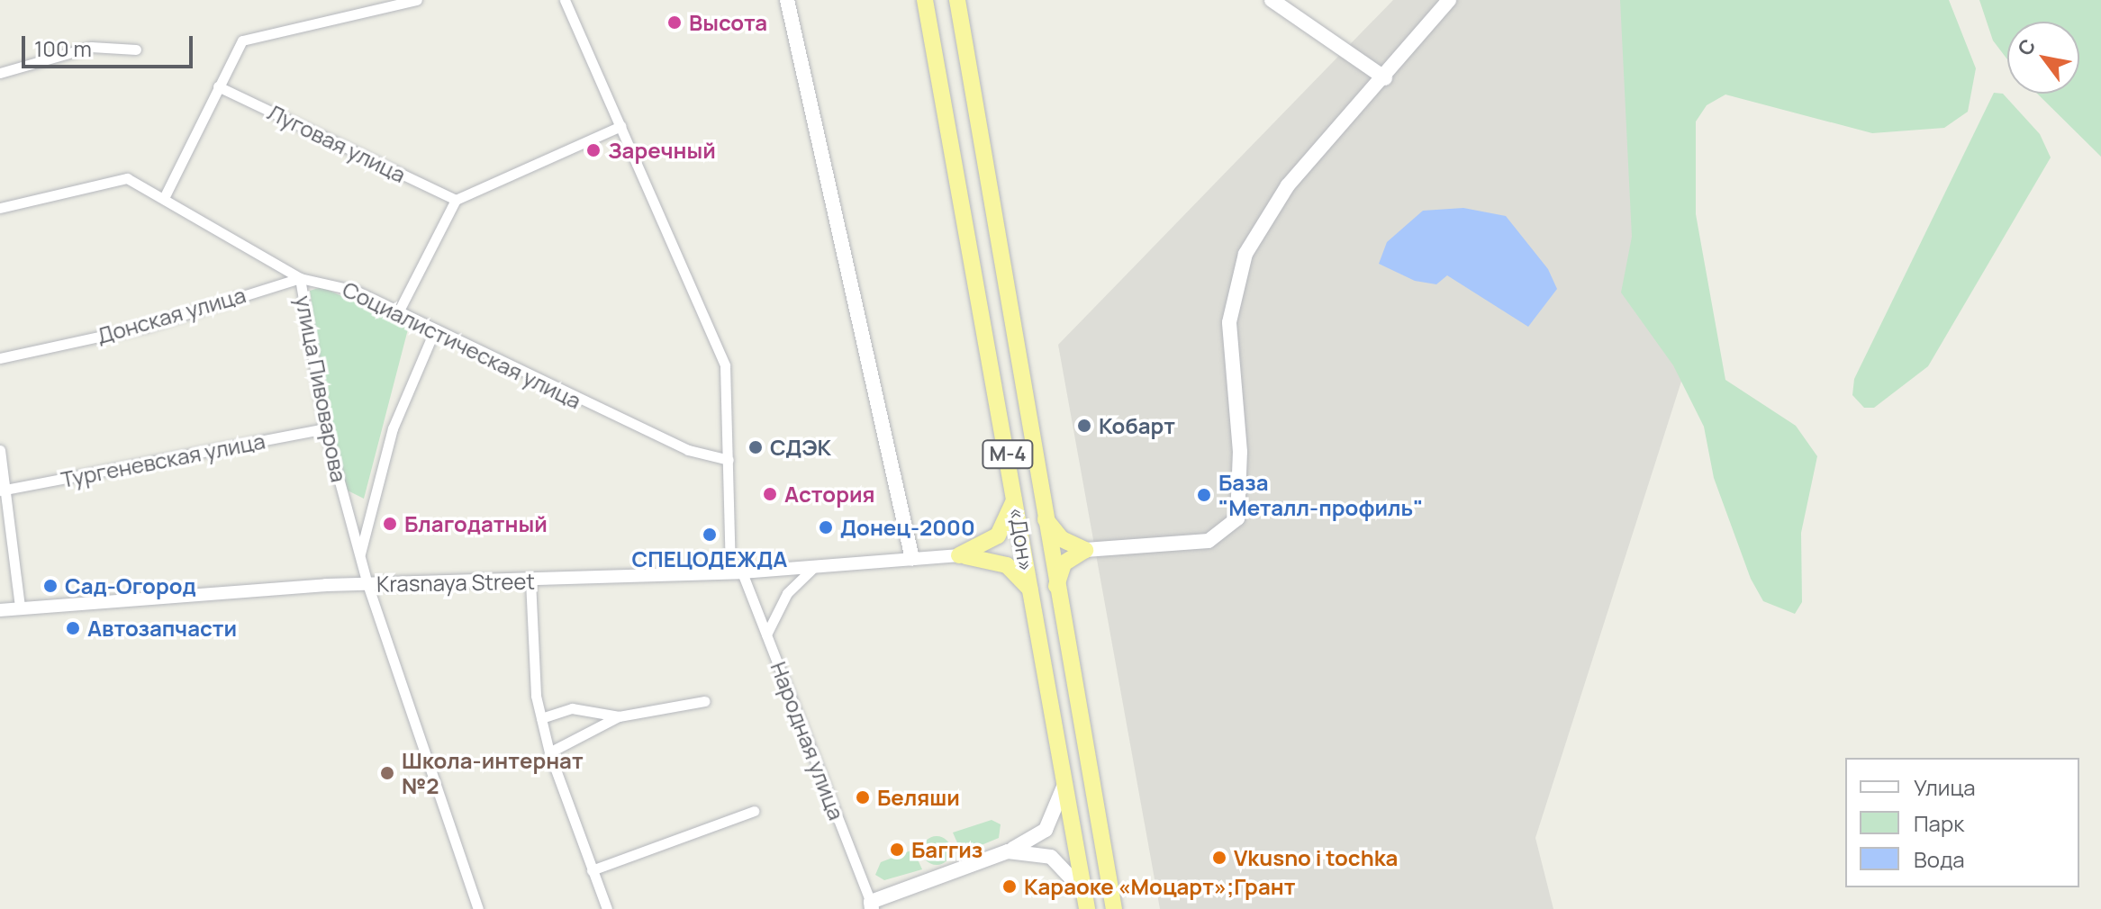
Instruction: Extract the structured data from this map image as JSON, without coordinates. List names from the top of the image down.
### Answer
{
  "streets": {
    "highway": ["М-4", "«Дон»"],
    "street": [
      "Луговая улица",
      "Донская улица",
      "Социалистическая улица",
      "улица Пивоварова",
      "Тургеневская улица",
      "Krasnaya Street",
      "Народная улица"
    ]
  },
  "crossings": [
    ["Донская улица", "Социалистическая улица"],
    ["Донская улица", "улица Пивоварова"],
    ["Социалистическая улица", "улица Пивоварова"],
    ["улица Пивоварова", "Тургеневская улица"],
    ["улица Пивоварова", "Krasnaya Street"],
    ["Krasnaya Street", "Народная улица"]
  ],
  "places": [
    "Высота",
    "Заречный",
    "Кобарт",
    "СДЭК",
    "Астория",
    "База \"Металл-профиль\"",
    "Благодатный",
    "Донец-2000",
    "СПЕЦОДЕЖДА",
    "Сад-Огород",
    "Автозапчасти",
    "Школа-интернат №2",
    "Беляши",
    "Баггиз",
    "Vkusno i tochka",
    "Караоке «Моцарт»;Грант"
  ],
  "legend": ["Улица", "Парк", "Вода"],
  "scale_bar": "100 m",
  "north": "top left"
}
